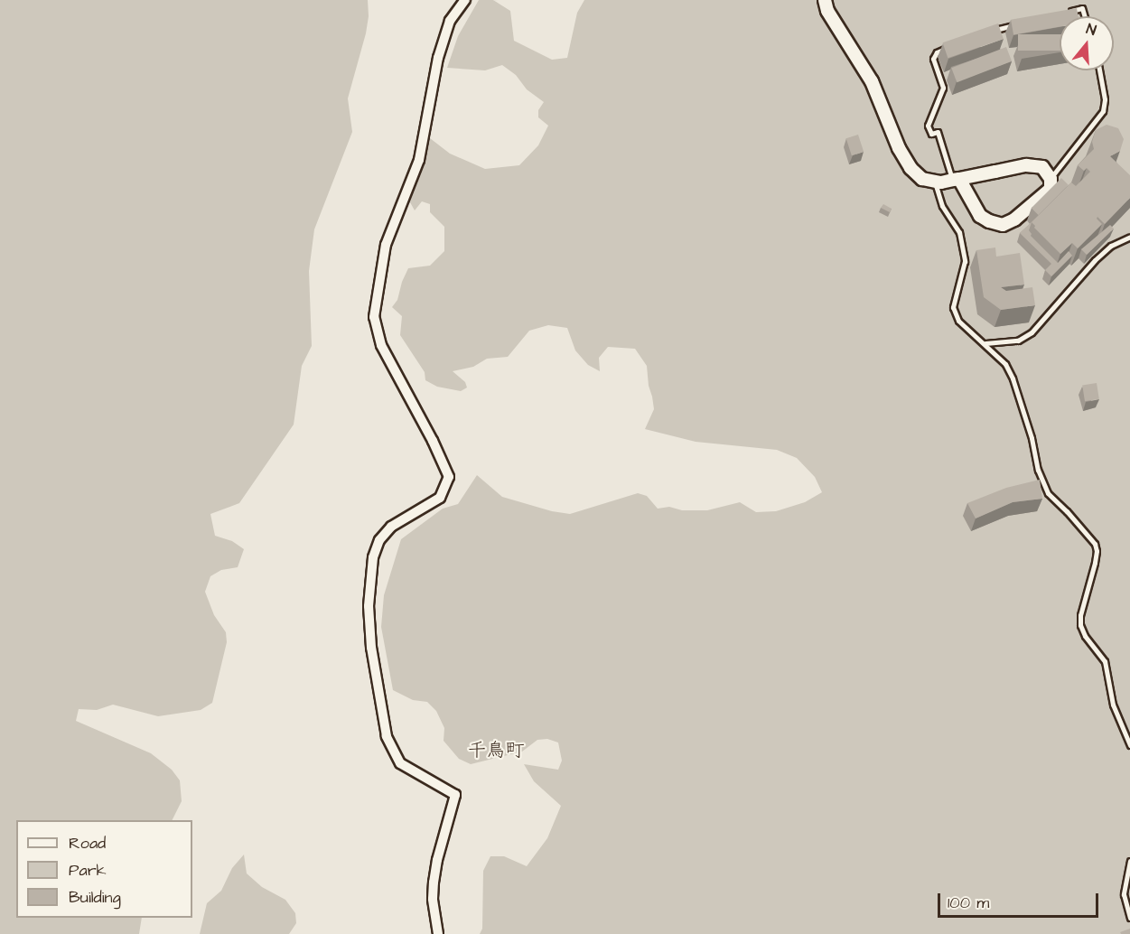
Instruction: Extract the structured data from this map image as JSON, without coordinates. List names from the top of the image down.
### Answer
{
  "districts": ["千鳥町"],
  "legend": ["Road", "Park", "Building"],
  "scale_bar": "100 m",
  "north": "top"
}
